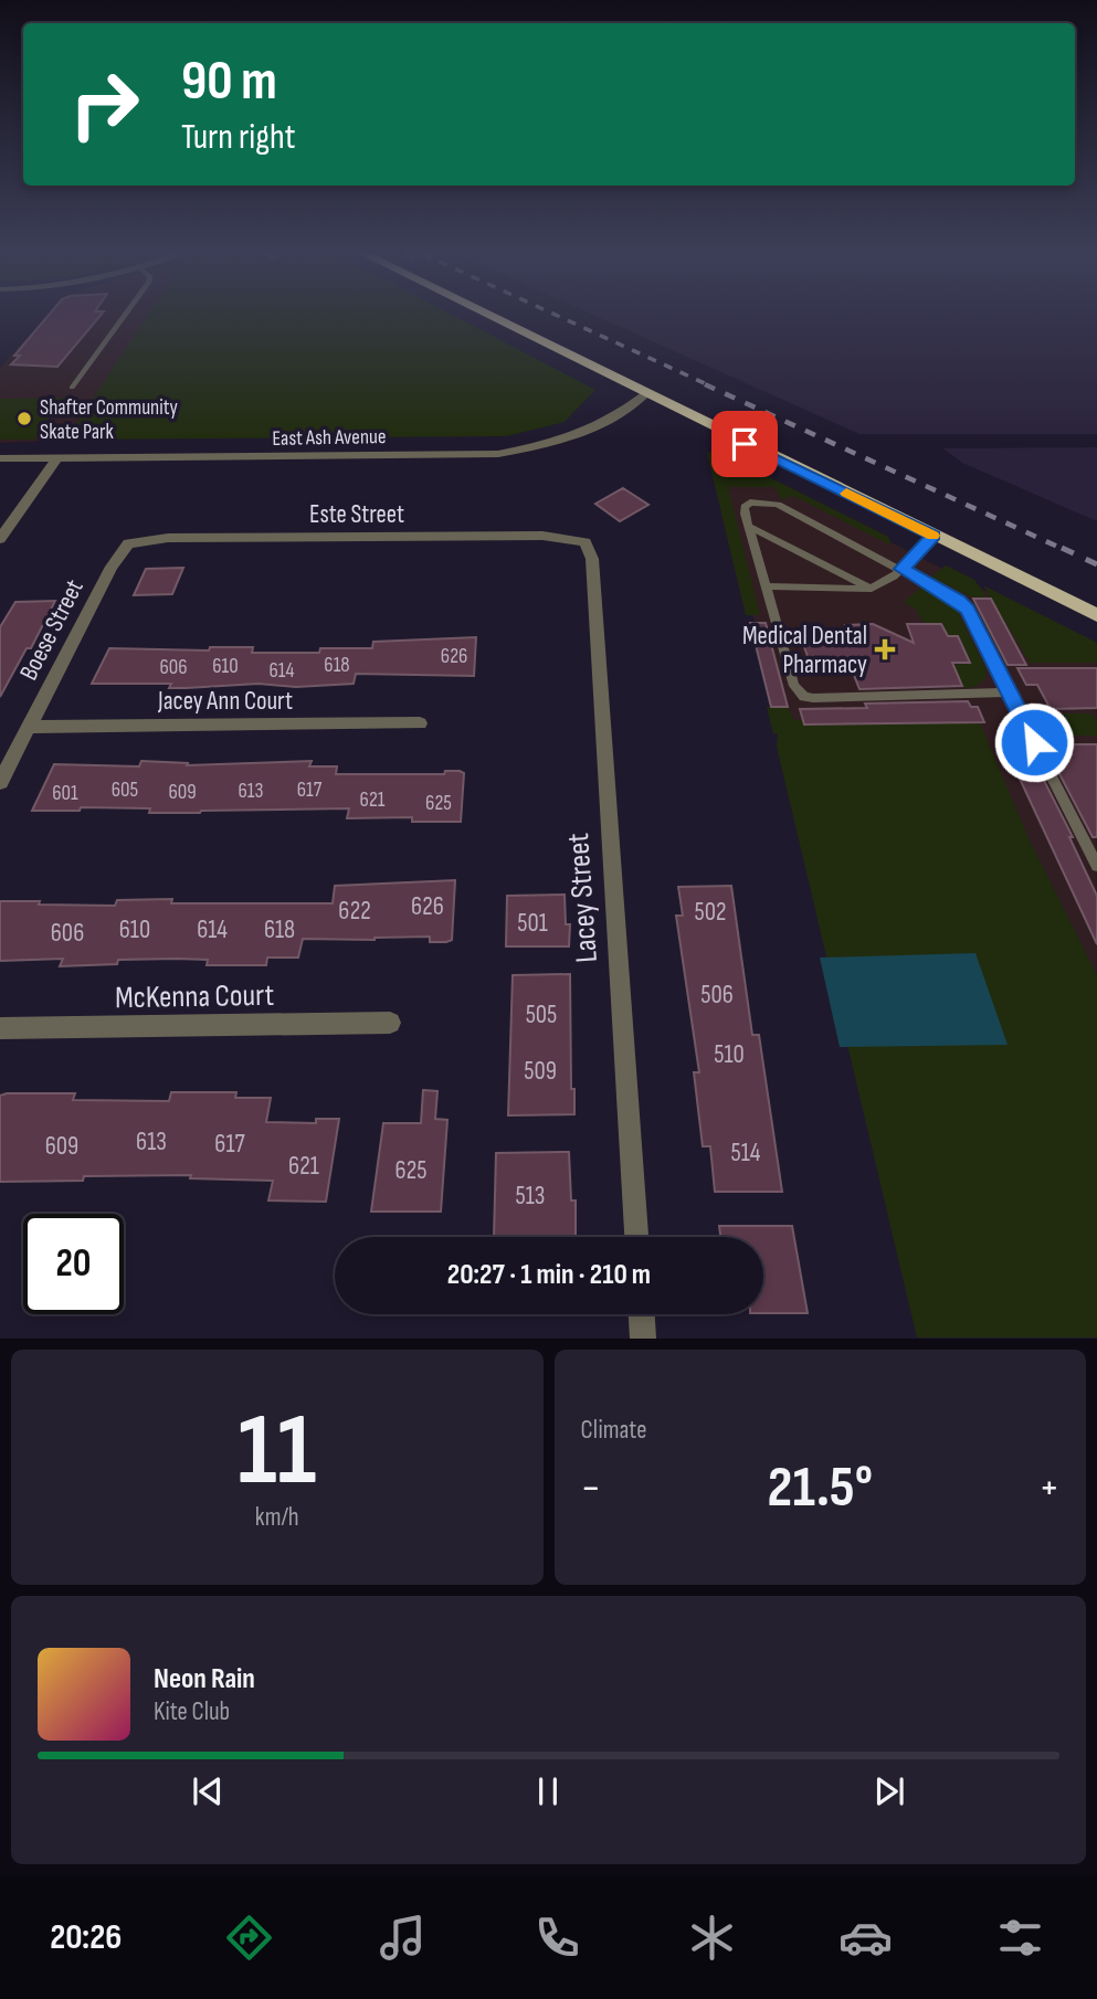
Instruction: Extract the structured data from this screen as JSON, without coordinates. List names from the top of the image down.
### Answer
{
  "streets": {
    "street": [
      "East Ash Avenue",
      "Este Street",
      "Boese Street",
      "Jacey Ann Court",
      "Lacey Street",
      "McKenna Court"
    ]
  },
  "crossings": [
    ["Este Street", "Boese Street"],
    ["Este Street", "Lacey Street"],
    ["Boese Street", "Jacey Ann Court"]
  ],
  "places": {
    "other": ["Shafter Community Skate Park"],
    "health": ["Medical Dental Pharmacy"]
  },
  "house_numbers": [
    "626",
    "618",
    "610",
    "606",
    "614",
    "605",
    "617",
    "613",
    "609",
    "601",
    "621",
    "625",
    "626",
    "622",
    "502",
    "501",
    "610",
    "614",
    "618",
    "606",
    "506",
    "505",
    "510",
    "509",
    "613",
    "617",
    "609",
    "514",
    "621",
    "625",
    "513"
  ],
  "page": {
    "turn": ["90 m", "Turn right"],
    "limit": "20",
    "trip": "20:27 · 1 min · 210 m",
    "tile": [
      ["11", "km/h"],
      "Climate"
    ],
    "heat": ["−", "21.5°", "+"],
    "song": ["Neon Rain", "Kite Club"],
    "tabs": "20:26"
  }
}
